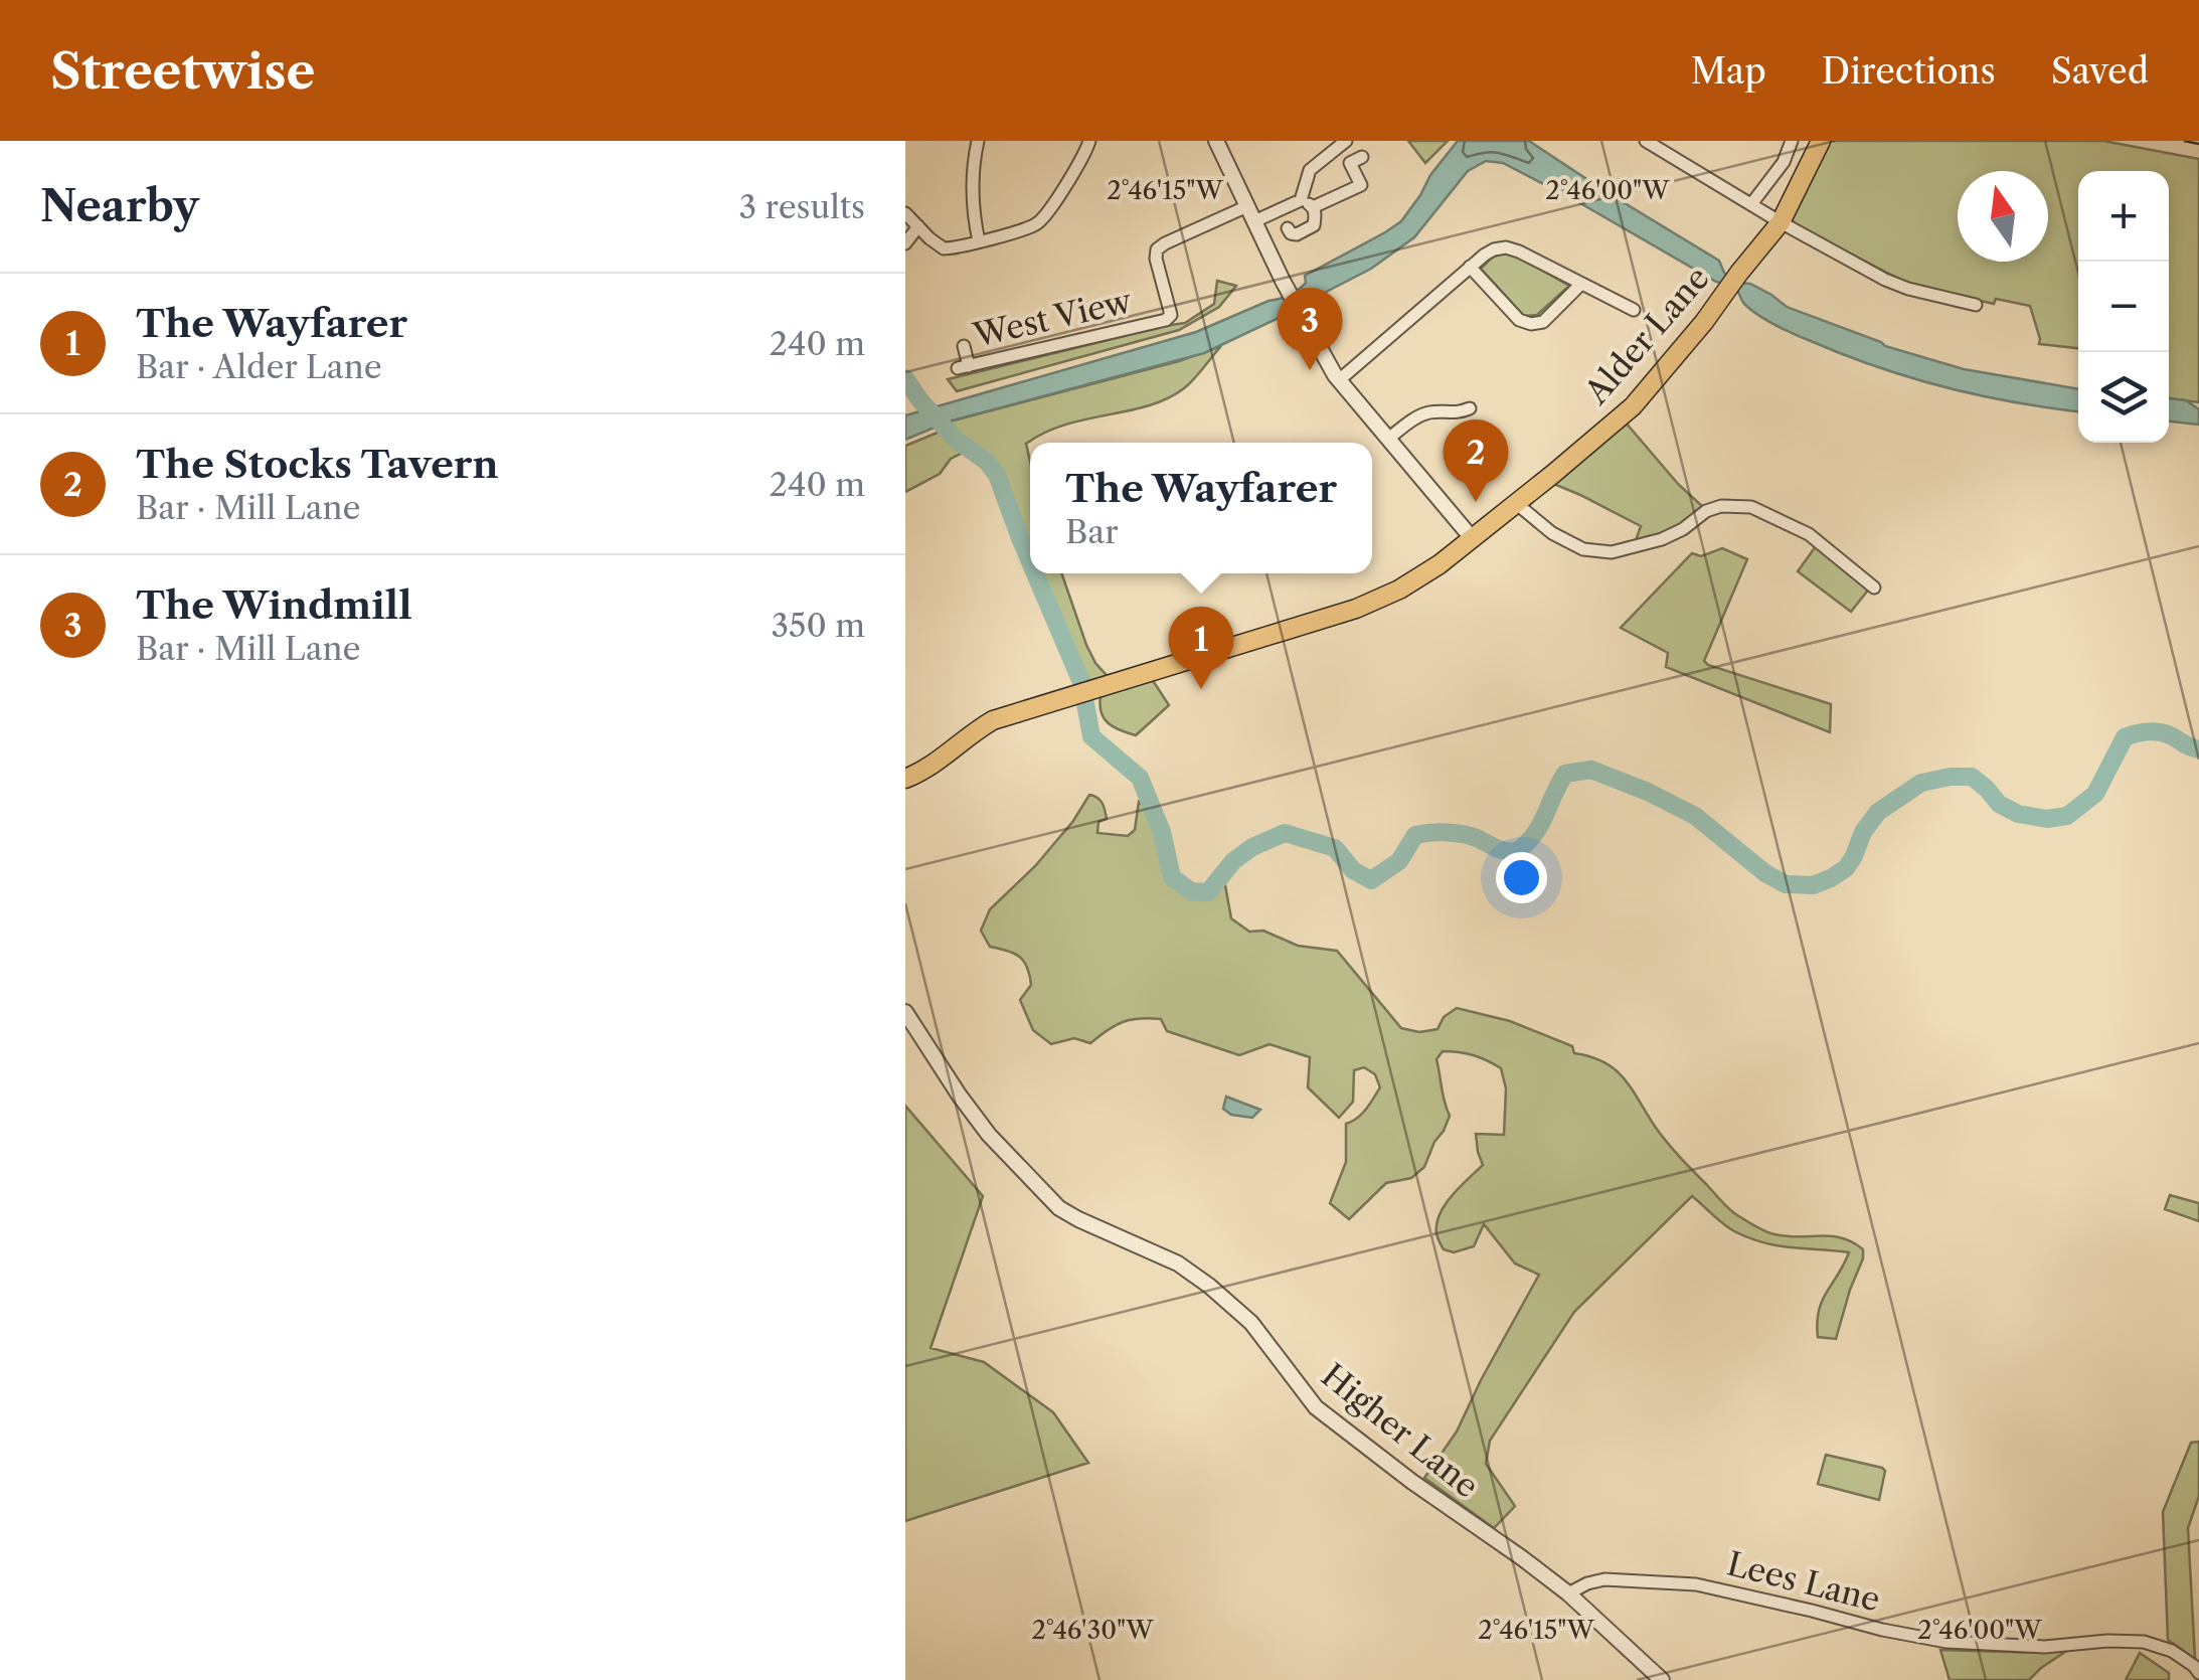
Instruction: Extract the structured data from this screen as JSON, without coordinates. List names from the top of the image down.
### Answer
{
  "streets": {
    "highway": ["Alder Lane"],
    "street": ["West View", "Higher Lane", "Lees Lane"]
  },
  "crossings": [
    ["Higher Lane", "Lees Lane"]
  ],
  "north": "top",
  "page": {
    "header": "Streetwise",
    "nav": ["Map", "Directions", "Saved"],
    "heading": ["Nearby", "3 results"],
    "map_buttons": ["+", "−"],
    "list": [
      {
        "mark": "1",
        "name": "The Wayfarer",
        "note": "Bar · Alder Lane",
        "value": "240 m"
      },
      {
        "mark": "2",
        "name": "The Stocks Tavern",
        "note": "Bar · Mill Lane",
        "value": "240 m"
      },
      {
        "mark": "3",
        "name": "The Windmill",
        "note": "Bar · Mill Lane",
        "value": "350 m"
      }
    ],
    "pins": ["3", "2", "1"],
    "popup": ["The Wayfarer", "Bar"]
  },
  "coordinates": ["2°46'15\"W", "2°46'00\"W", "2°46'30\"W"]
}
